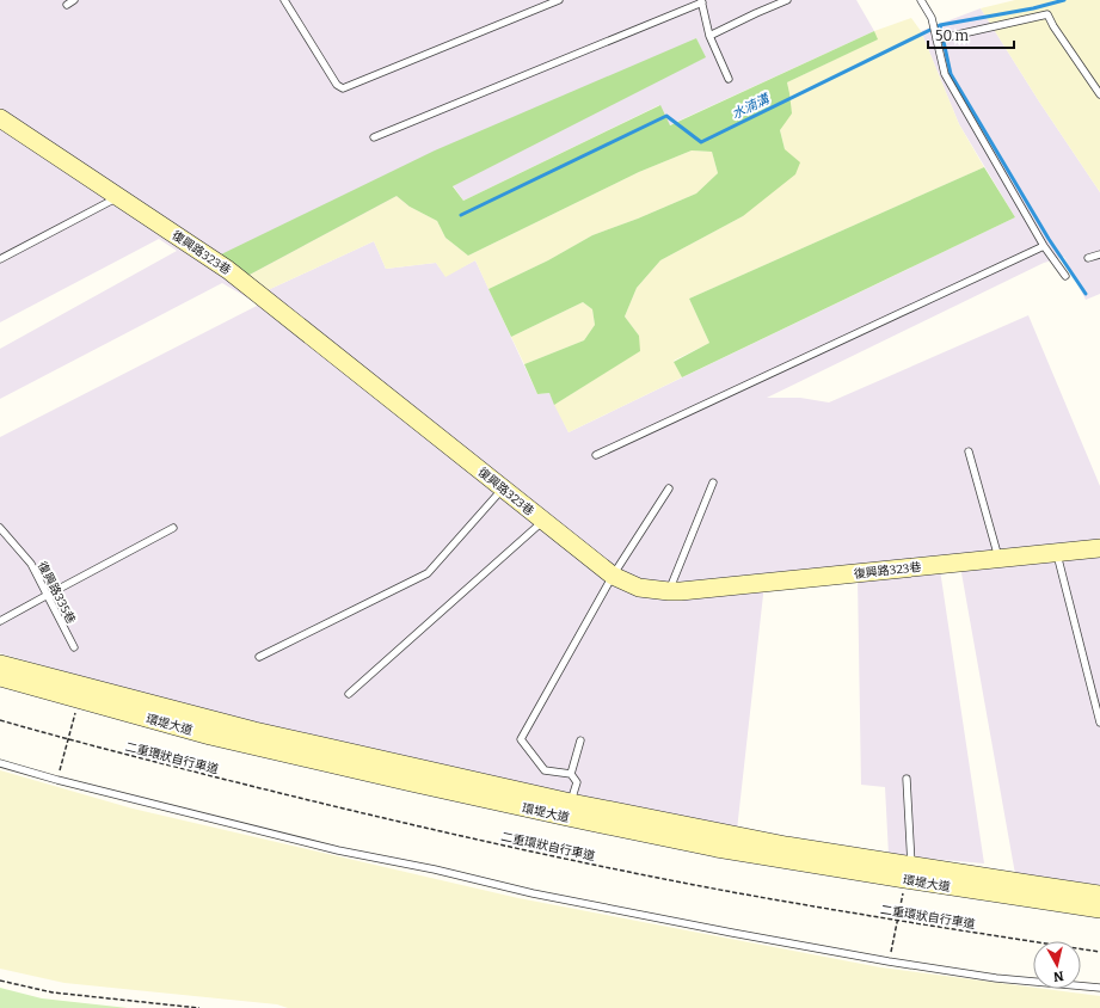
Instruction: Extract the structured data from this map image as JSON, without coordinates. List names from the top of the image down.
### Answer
{
  "streets": {
    "street": ["復興路323巷", "環堤大道"],
    "lane": ["復興路335巷"],
    "path": ["二重環狀自行車道"]
  },
  "water": ["水湳溝"],
  "scale_bar": "50 m",
  "north": "bottom"
}
